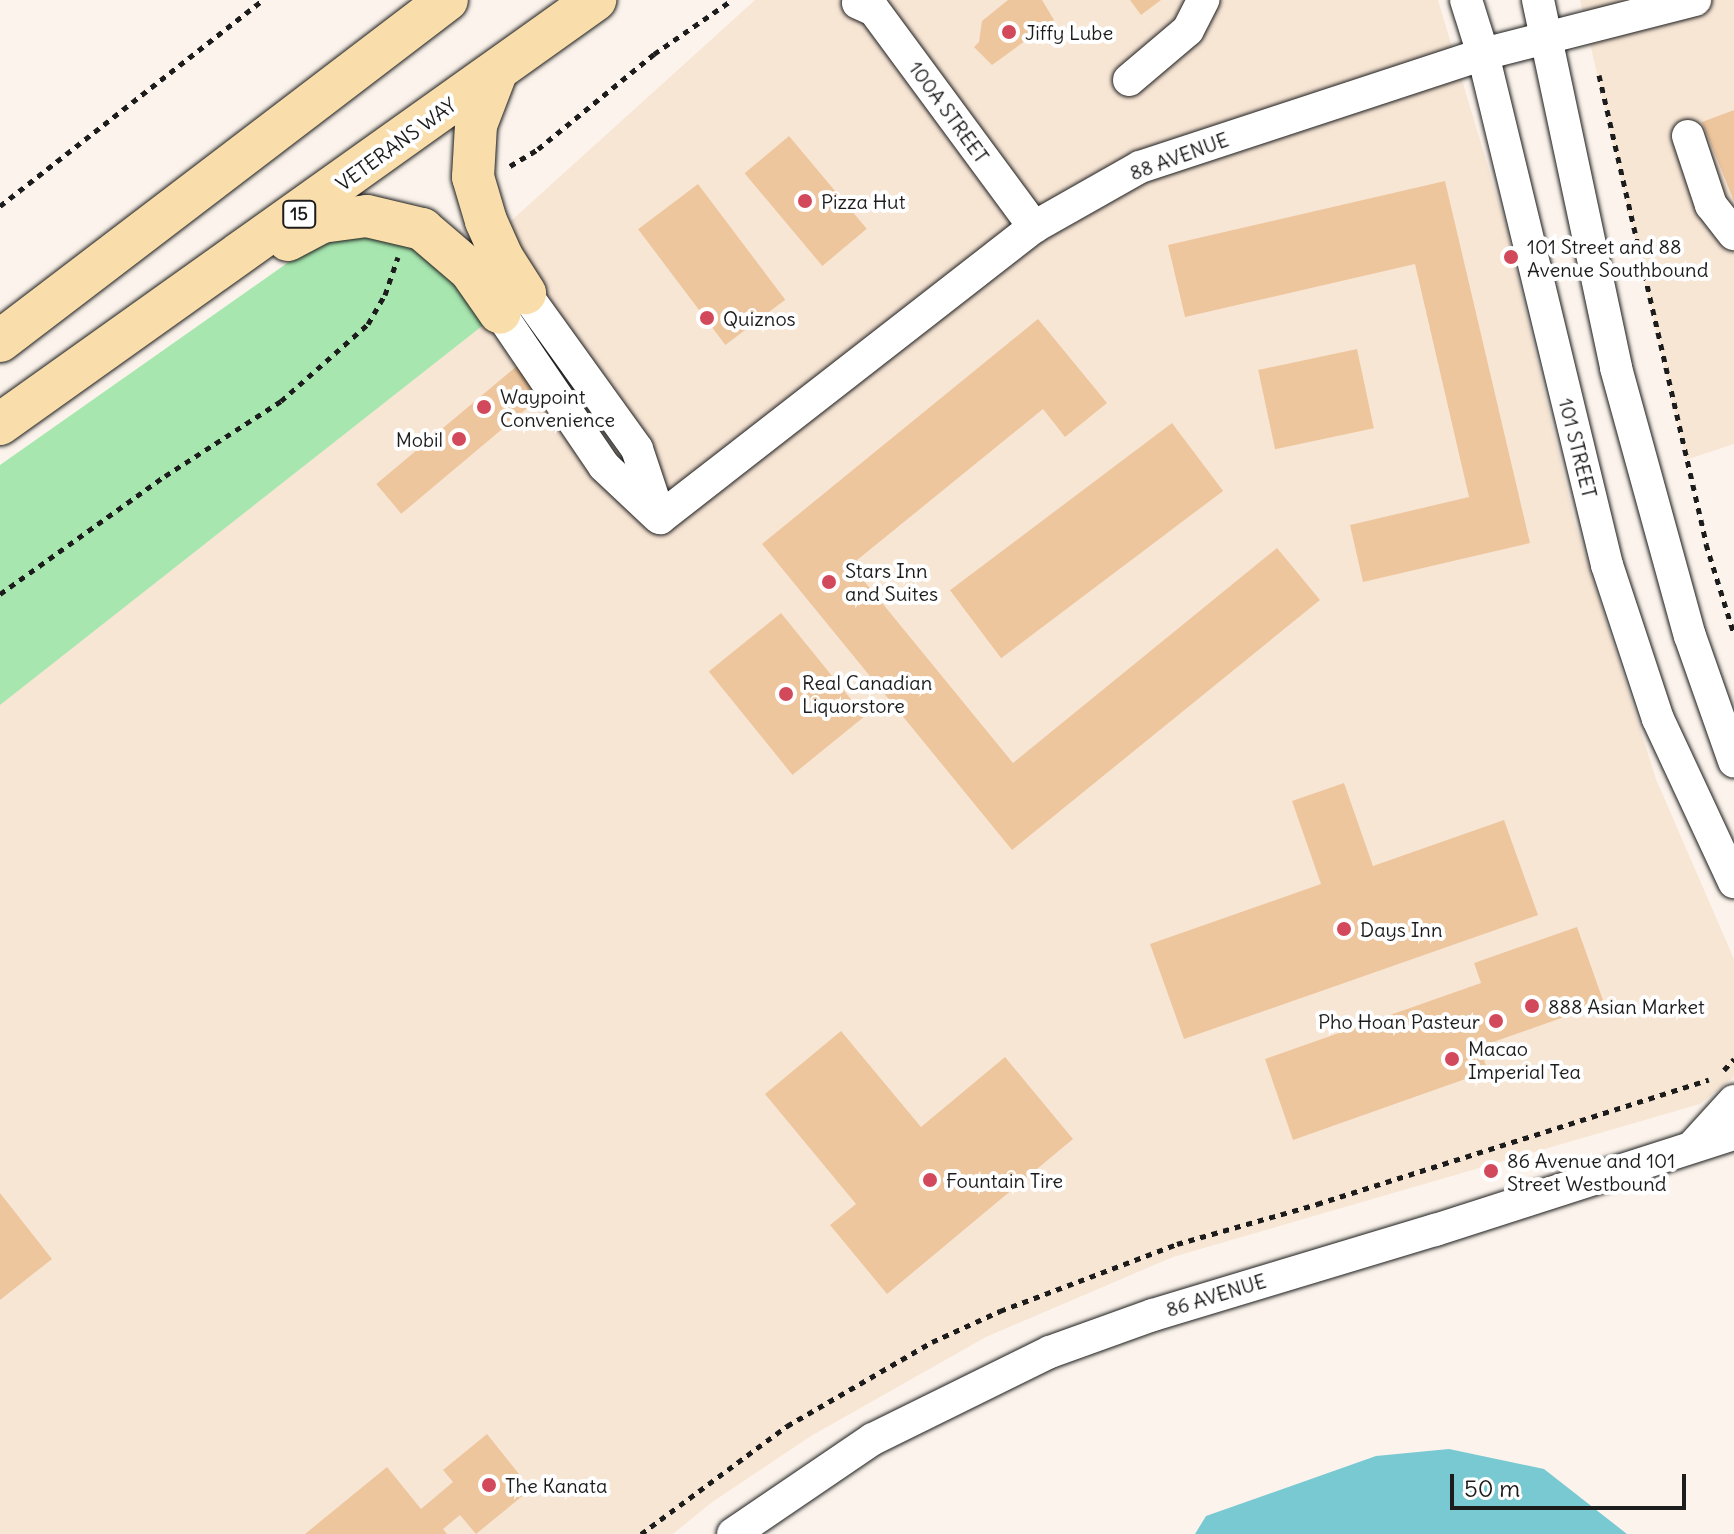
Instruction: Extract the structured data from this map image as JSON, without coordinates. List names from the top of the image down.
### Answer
{
  "streets": {
    "main road": ["VETERANS WAY", "15"],
    "street": [
      "100A STREET",
      "88 AVENUE",
      "101 STREET",
      "86 AVENUE"
    ]
  },
  "crossings": [
    ["100A STREET", "88 AVENUE"],
    ["88 AVENUE", "101 STREET"]
  ],
  "places": [
    "Jiffy Lube",
    "Pizza Hut",
    "101 Street and 88 Avenue Southbound",
    "Quiznos",
    "Waypoint Convenience",
    "Mobil",
    "Stars Inn and Suites",
    "Real Canadian Liquorstore",
    "Days Inn",
    "888 Asian Market",
    "Pho Hoan Pasteur",
    "Macao Imperial Tea",
    "86 Avenue and 101 Street Westbound",
    "Fountain Tire",
    "The Kanata"
  ],
  "scale_bar": "50 m"
}
